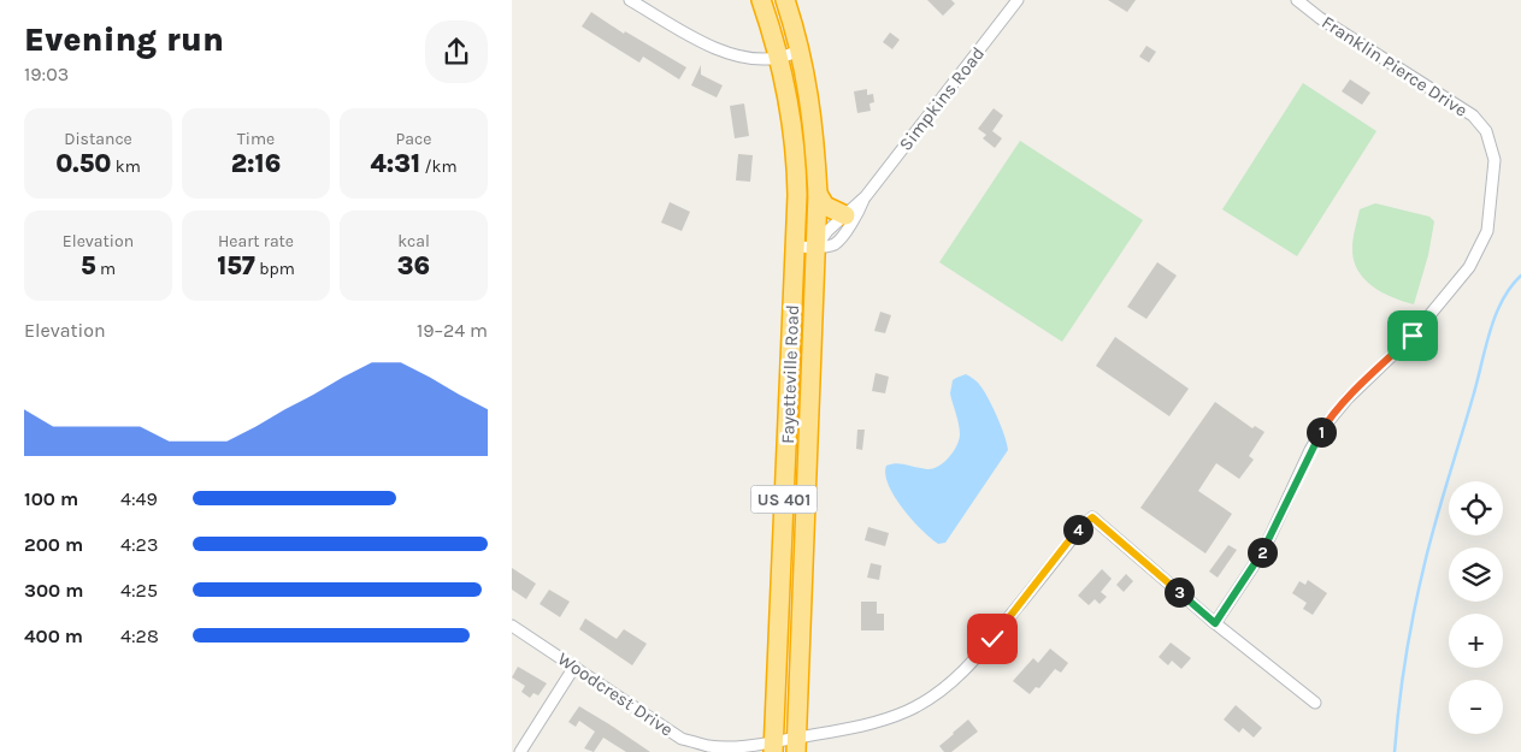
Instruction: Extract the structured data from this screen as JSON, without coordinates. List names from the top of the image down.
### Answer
{
  "streets": {
    "highway": ["Fayetteville Road", "US 401"],
    "street": ["Franklin Pierce Drive", "Simpkins Road", "Woodcrest Drive"]
  },
  "crossings": [
    ["Franklin Pierce Drive", "Woodcrest Drive"],
    ["Simpkins Road", "Fayetteville Road"],
    ["Fayetteville Road", "Woodcrest Drive"]
  ],
  "page": {
    "heading": ["Evening run", "19:03"],
    "stats": [
      ["Distance", "0.50 km"],
      ["Time", "2:16"],
      ["Pace", "4:31 /km"],
      ["Elevation", "5 m"],
      ["Heart rate", "157 bpm"],
      ["kcal", "36"]
    ],
    "chart": ["Elevation", "19–24 m"],
    "pins": [
      "1",
      "4",
      "2",
      "3"
    ],
    "list": [
      {
        "name": "100 m",
        "note": "4:49"
      },
      {
        "name": "200 m",
        "note": "4:23"
      },
      {
        "name": "300 m",
        "note": "4:25"
      },
      {
        "name": "400 m",
        "note": "4:28"
      }
    ],
    "map_buttons": ["+", "−"]
  }
}
